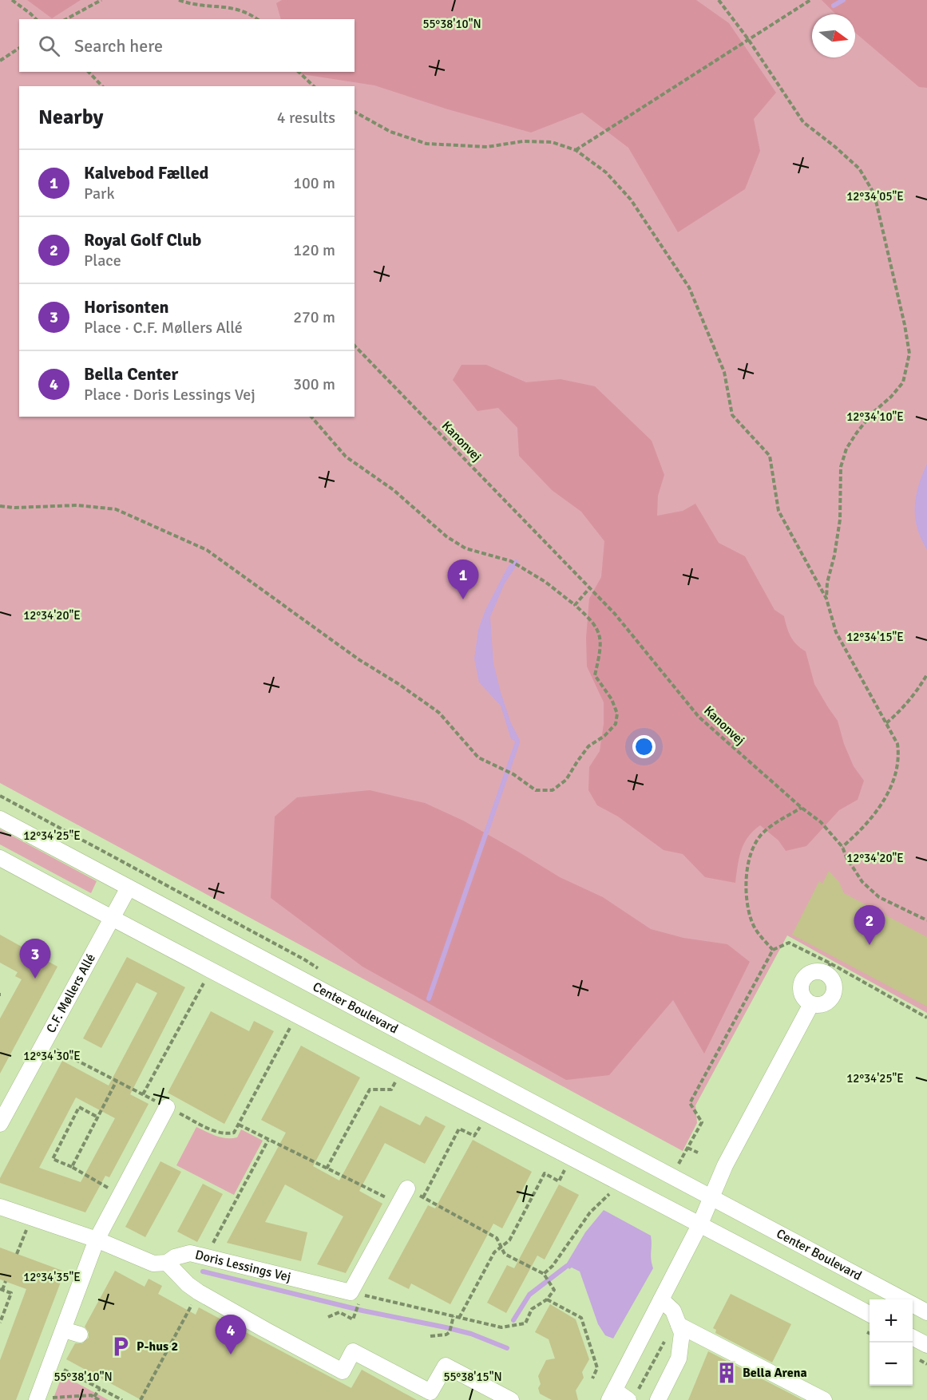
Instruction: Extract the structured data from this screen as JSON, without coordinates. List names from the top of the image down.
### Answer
{
  "streets": {
    "street": ["C.F. Møllers Allé", "Center Boulevard", "Doris Lessings Vej"],
    "path": ["Kanonvej"]
  },
  "crossings": [
    ["C.F. Møllers Allé", "Center Boulevard"]
  ],
  "places": {
    "parking": ["P-hus 2"],
    "building": ["Bella Arena"]
  },
  "north": "right",
  "page": {
    "search": "Search here",
    "heading": ["Nearby", "4 results"],
    "list": [
      {
        "mark": "1",
        "name": "Kalvebod Fælled",
        "note": "Park",
        "value": "100 m"
      },
      {
        "mark": "2",
        "name": "Royal Golf Club",
        "note": "Place",
        "value": "120 m"
      },
      {
        "mark": "3",
        "name": "Horisonten",
        "note": "Place · C.F. Møllers Allé",
        "value": "270 m"
      },
      {
        "mark": "4",
        "name": "Bella Center",
        "note": "Place · Doris Lessings Vej",
        "value": "300 m"
      }
    ],
    "pins": [
      "1",
      "2",
      "3",
      "4"
    ],
    "map_buttons": ["+", "−"]
  },
  "coordinates": [
    "55°38'10\"N",
    "12°34'05\"E",
    "12°34'10\"E",
    "12°34'20\"E",
    "12°34'15\"E",
    "12°34'25\"E",
    "12°34'30\"E",
    "12°34'35\"E",
    "55°38'15\"N"
  ]
}
